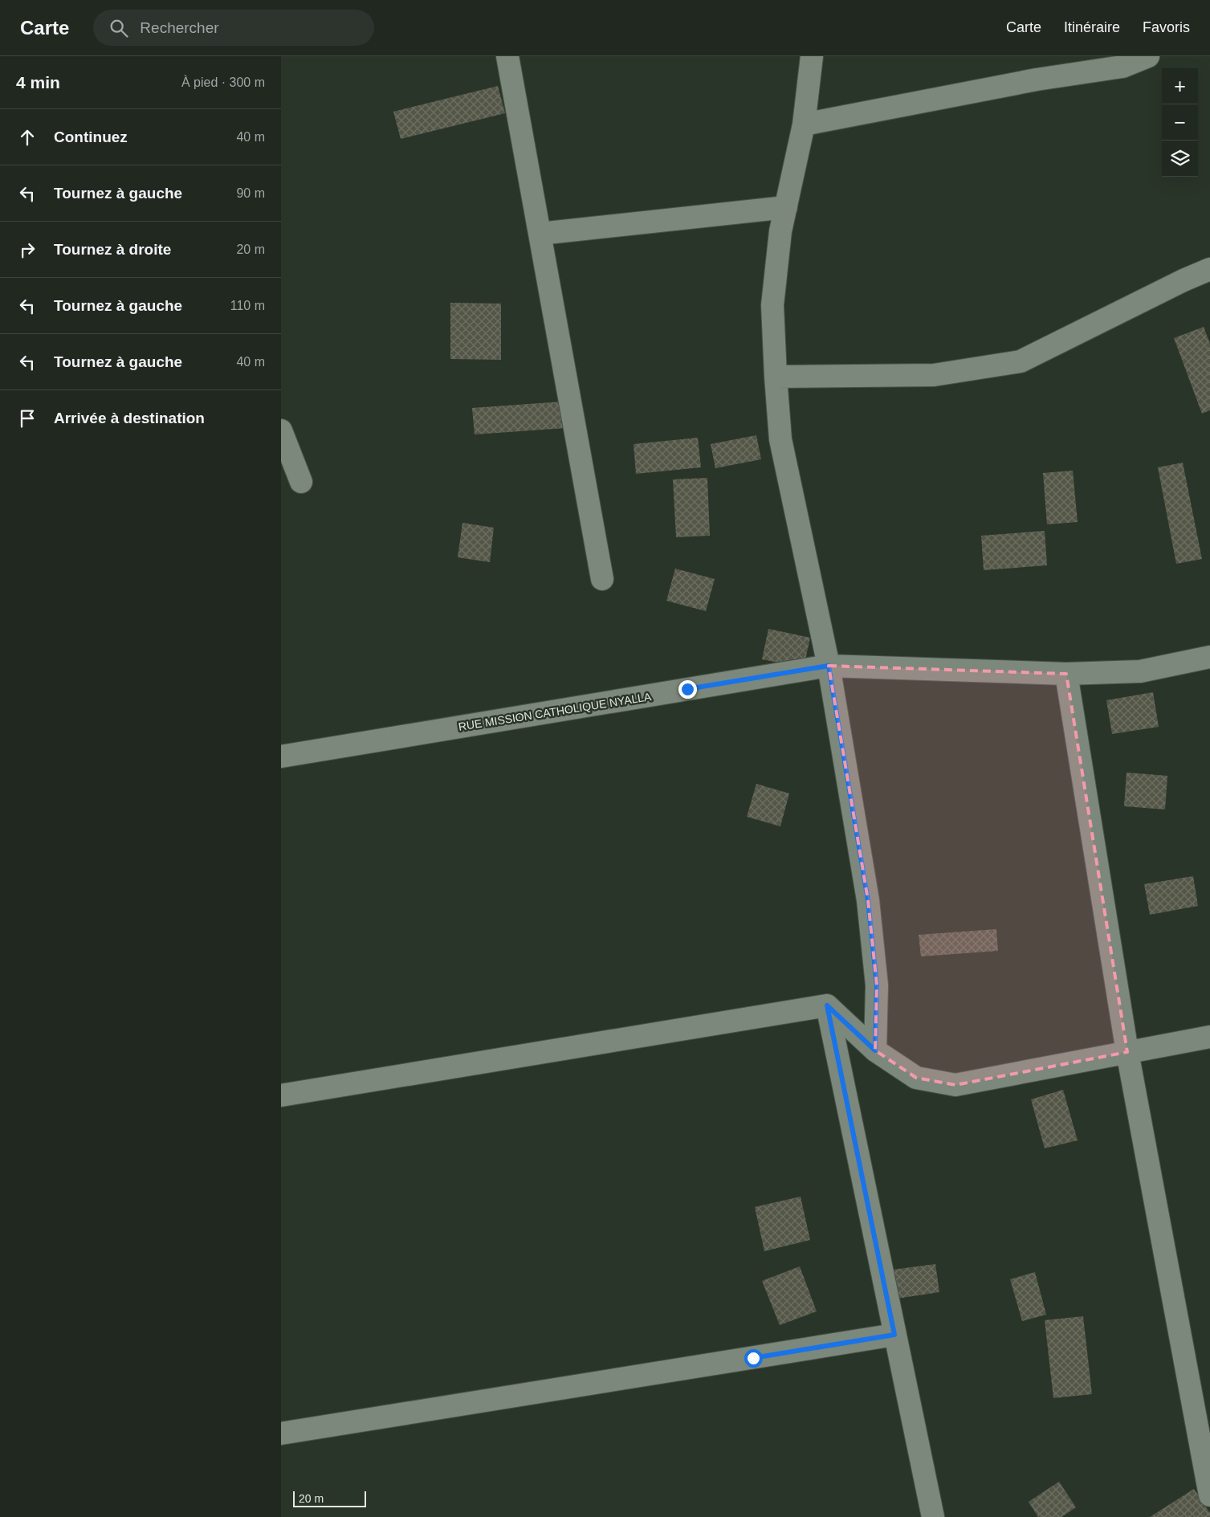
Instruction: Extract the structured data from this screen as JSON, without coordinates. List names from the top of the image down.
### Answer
{
  "streets": {
    "street": ["RUE MISSION CATHOLIQUE NYALLA"]
  },
  "scale_bar": "20 m",
  "page": {
    "header": "Carte",
    "search": "Rechercher",
    "nav": ["Carte", "Itinéraire", "Favoris"],
    "heading": ["4 min", "À pied · 300 m"],
    "map_buttons": ["+", "−"],
    "list": [
      ["Continuez", "40 m"],
      ["Tournez à gauche", "90 m"],
      ["Tournez à droite", "20 m"],
      ["Tournez à gauche", "110 m"],
      ["Tournez à gauche", "40 m"],
      "Arrivée à destination"
    ],
    "scale": "20 m"
  }
}
